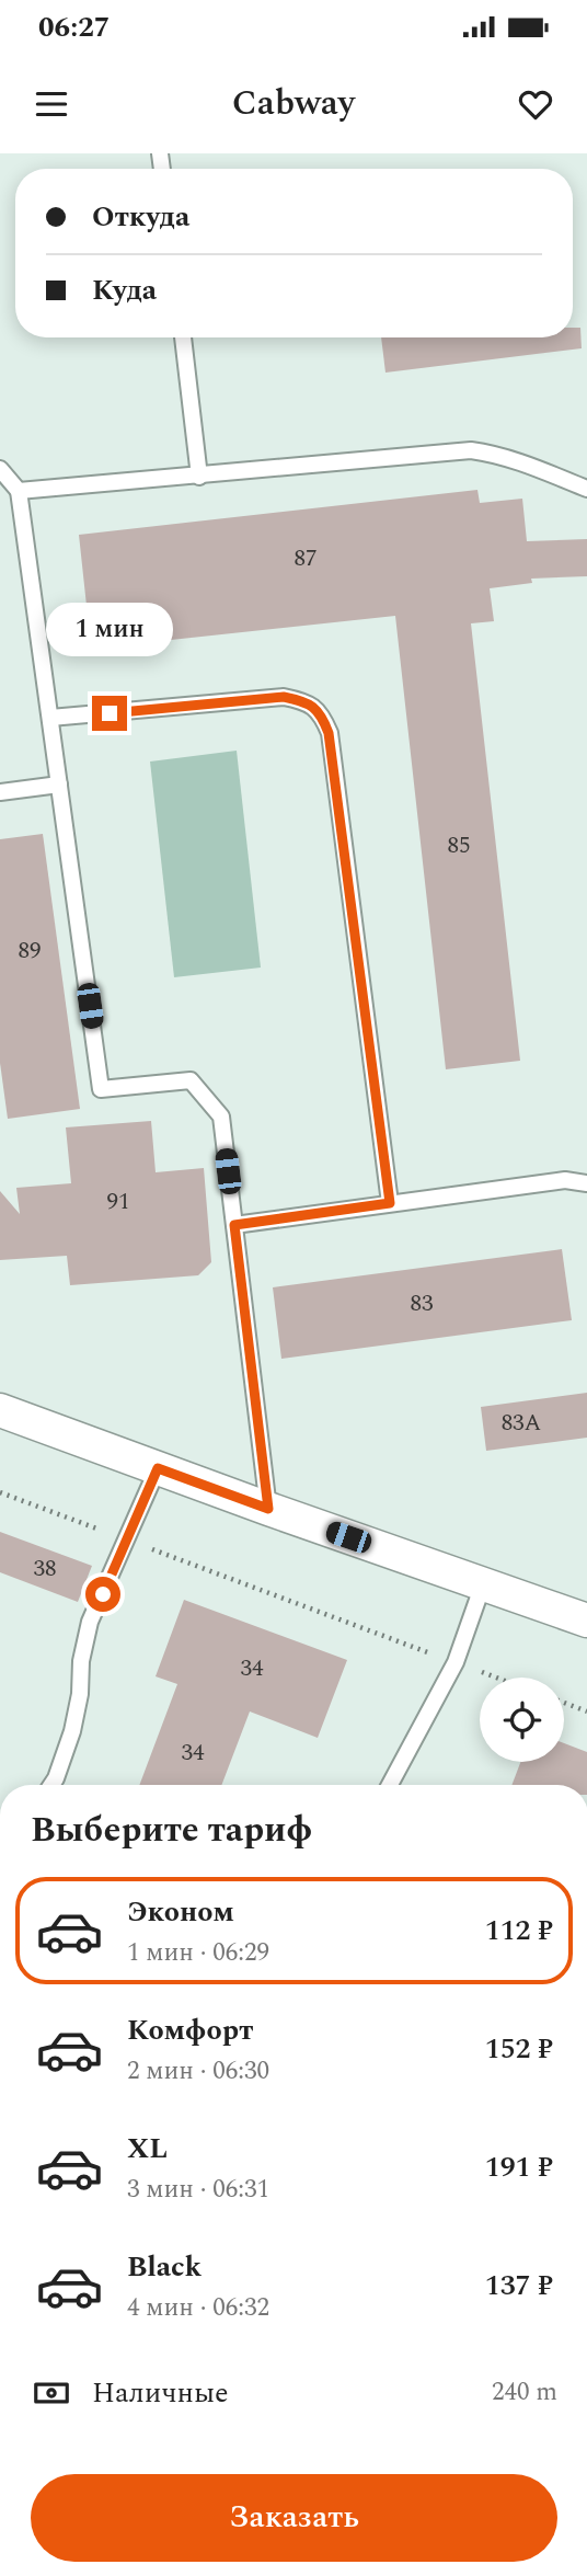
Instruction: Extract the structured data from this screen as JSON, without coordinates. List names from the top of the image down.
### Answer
{
  "house_numbers": [
    "87",
    "85",
    "89",
    "91",
    "83",
    "83А",
    "38",
    "34",
    "34"
  ],
  "page": {
    "status": "06:27",
    "header": "Cabway",
    "banner": ["Откуда", "Куда"],
    "bubble": "1 мин",
    "heading": "Выберите тариф",
    "list": [
      {
        "name": "Эконом",
        "note": "1 мин · 06:29",
        "value": "112 ₽"
      },
      {
        "name": "Комфорт",
        "note": "2 мин · 06:30",
        "value": "152 ₽"
      },
      {
        "name": "XL",
        "note": "3 мин · 06:31",
        "value": "191 ₽"
      },
      {
        "name": "Black",
        "note": "4 мин · 06:32",
        "value": "137 ₽"
      }
    ],
    "pay": ["Наличные", "240 m"],
    "buttons": "Заказать"
  }
}
